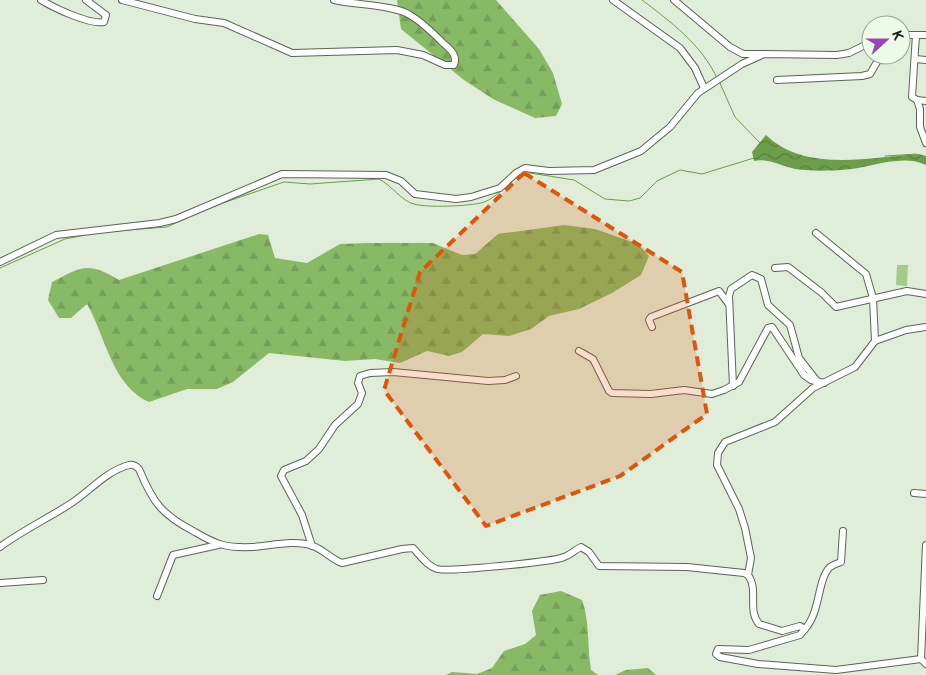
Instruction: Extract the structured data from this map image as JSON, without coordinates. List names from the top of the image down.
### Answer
{
  "north": "right"
}
